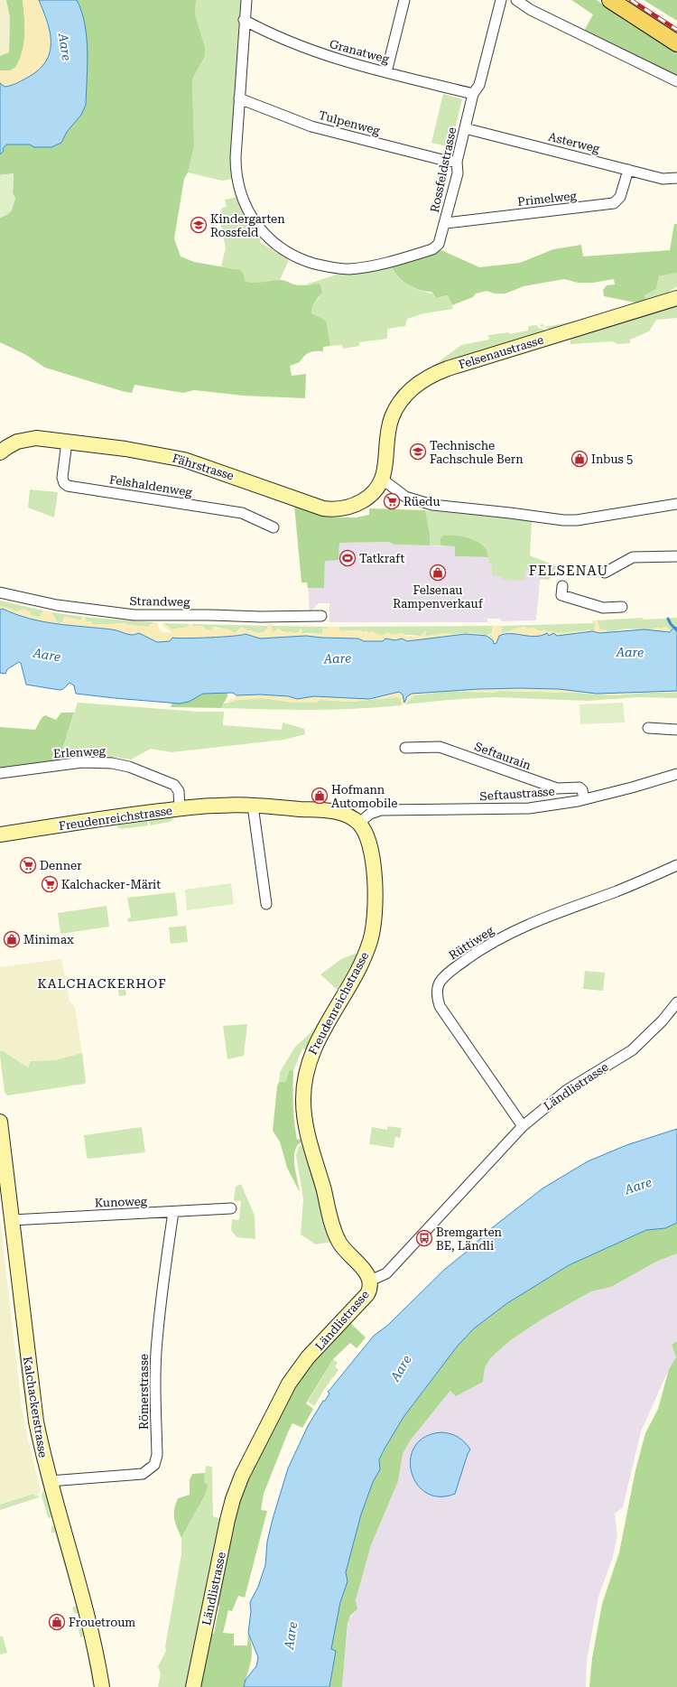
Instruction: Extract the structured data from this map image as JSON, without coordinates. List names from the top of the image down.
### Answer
{
  "streets": {
    "street": [
      "Granatweg",
      "Tulpenweg",
      "Asterweg",
      "Rossfeldstrasse",
      "Primelweg",
      "Felsenaustrasse",
      "Fährstrasse",
      "Felshaldenweg",
      "Strandweg",
      "Erlenweg",
      "Seftaurain",
      "Seftaustrasse",
      "Freudenreichstrasse",
      "Rüttiweg",
      "Ländlistrasse",
      "Kunoweg",
      "Römerstrasse",
      "Kalchackerstrasse"
    ]
  },
  "crossings": [
    ["Granatweg", "Rossfeldstrasse"],
    ["Tulpenweg", "Rossfeldstrasse"],
    ["Asterweg", "Rossfeldstrasse"],
    ["Asterweg", "Primelweg"],
    ["Rossfeldstrasse", "Primelweg"],
    ["Felsenaustrasse", "Fährstrasse"],
    ["Fährstrasse", "Felshaldenweg"],
    ["Erlenweg", "Freudenreichstrasse"],
    ["Seftaurain", "Seftaustrasse"],
    ["Seftaustrasse", "Freudenreichstrasse"],
    ["Freudenreichstrasse", "Ländlistrasse"],
    ["Rüttiweg", "Ländlistrasse"],
    ["Kunoweg", "Römerstrasse"],
    ["Kunoweg", "Kalchackerstrasse"],
    ["Römerstrasse", "Kalchackerstrasse"]
  ],
  "districts": ["FELSENAU", "KALCHACKERHOF"],
  "water": ["Aare"],
  "places": {
    "school or university": ["Kindergarten Rossfeld", "Technische Fachschule Bern"],
    "shop": [
      "Inbus 5",
      "Felsenau Rampenverkauf",
      "Hofmann Automobile",
      "Minimax",
      "Frouetroum"
    ],
    "supermarket": ["Rüedu", "Denner", "Kalchacker-Märit"],
    "sports": ["Tatkraft"],
    "bus stop": ["Bremgarten BE, Ländli"]
  }
}
